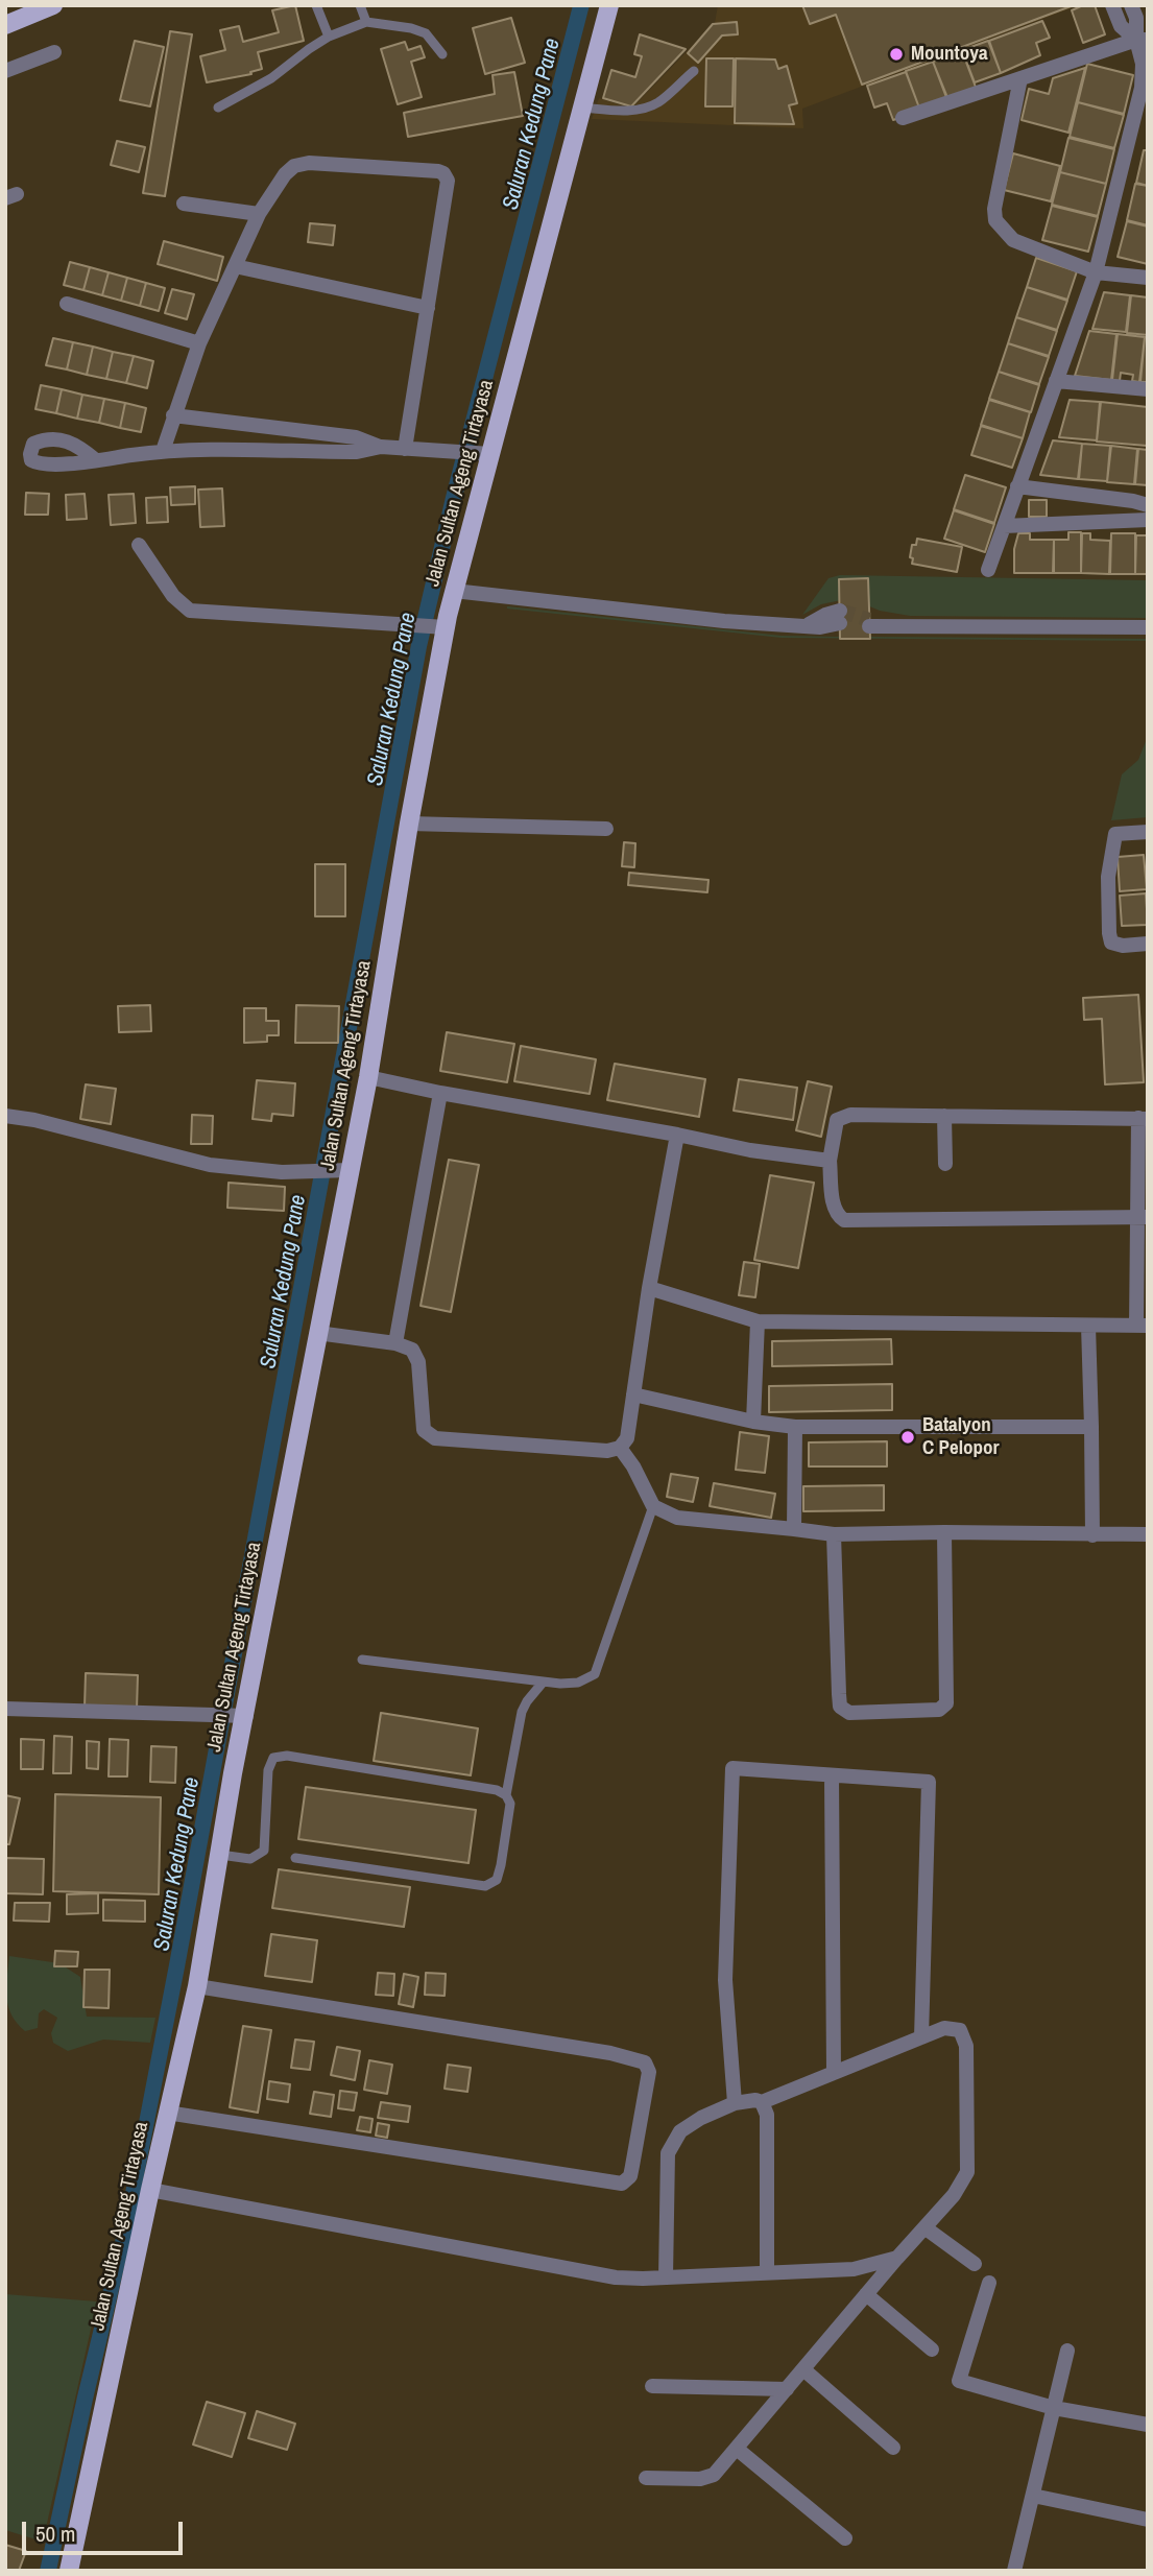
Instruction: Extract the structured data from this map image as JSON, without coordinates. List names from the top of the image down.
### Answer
{
  "streets": {
    "main road": ["Jalan Sultan Ageng Tirtayasa"]
  },
  "water": ["Saluran Kedung Pane"],
  "places": ["Mountoya", "Batalyon C Pelopor"],
  "scale_bar": "50 m"
}
